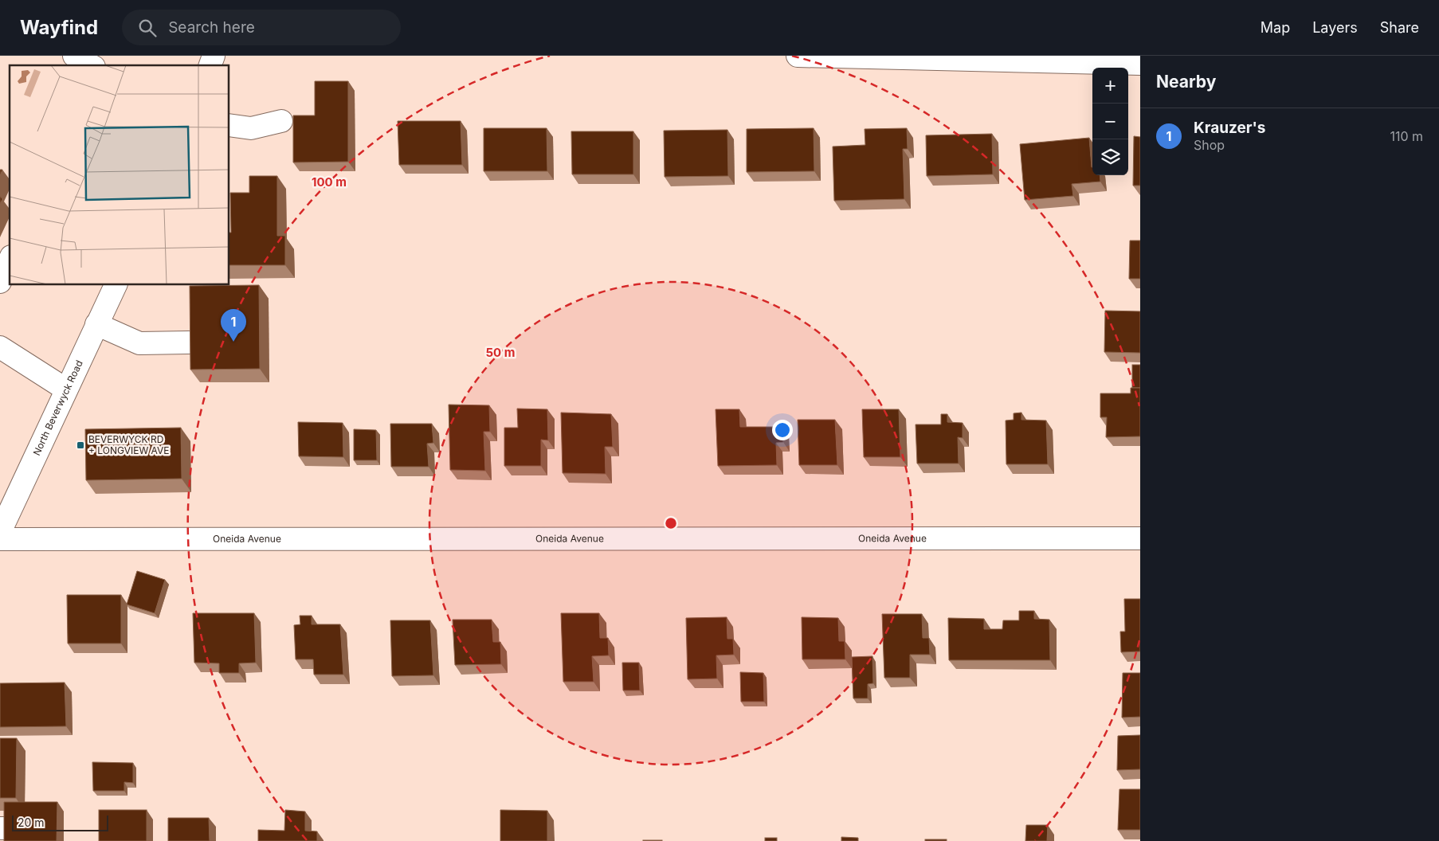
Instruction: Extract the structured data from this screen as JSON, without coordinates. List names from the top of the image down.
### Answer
{
  "streets": {
    "street": ["North Beverwyck Road", "Oneida Avenue"]
  },
  "places": {
    "transit": ["BEVERWYCK RD + LONGVIEW AVE"]
  },
  "scale_bar": "20 m",
  "page": {
    "header": "Wayfind",
    "search": "Search here",
    "nav": ["Map", "Layers", "Share"],
    "heading": "Nearby",
    "map_buttons": ["+", "−"],
    "list": [
      {
        "mark": "1",
        "name": "Krauzer's",
        "note": "Shop",
        "value": "110 m"
      }
    ],
    "pins": "1",
    "scale": "20 m"
  },
  "rings": ["100 m", "50 m"]
}
